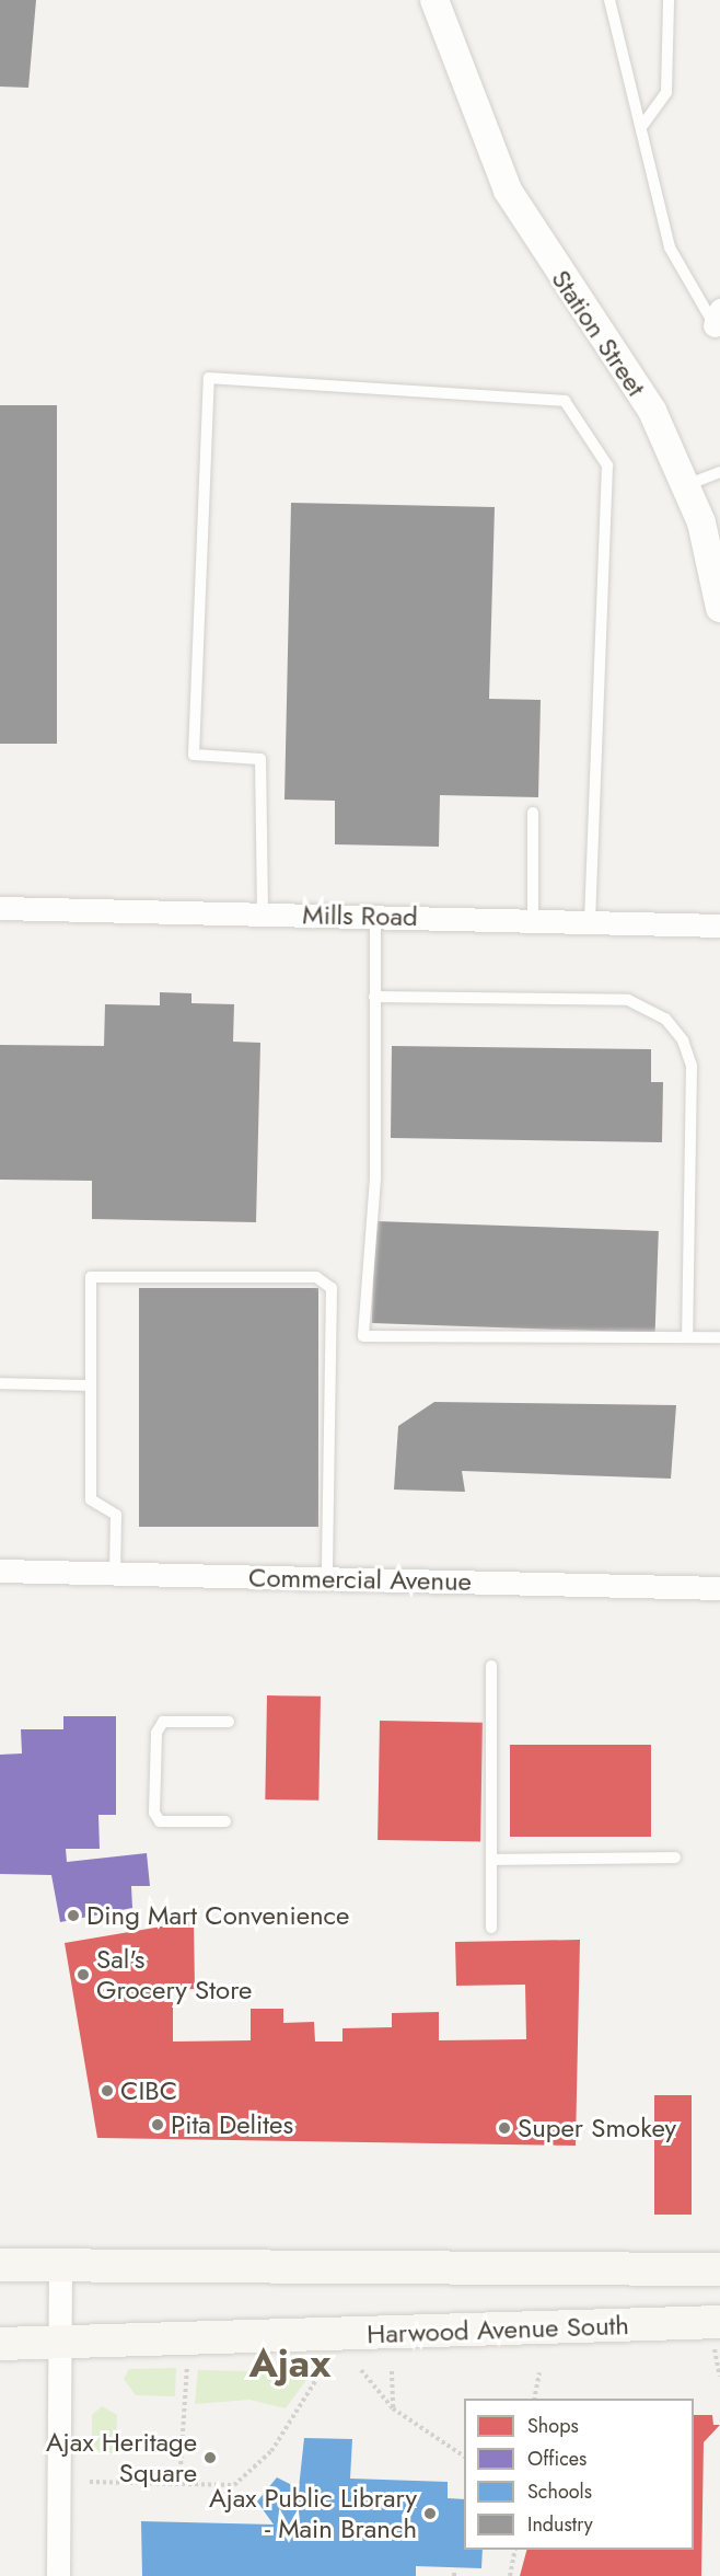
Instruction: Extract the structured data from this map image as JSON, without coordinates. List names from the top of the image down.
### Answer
{
  "streets": {
    "main road": ["Harwood Avenue South"],
    "street": ["Station Street", "Mills Road", "Commercial Avenue"]
  },
  "districts": ["Ajax"],
  "places": [
    "Ding Mart Convenience",
    "Sal's Grocery Store",
    "CIBC",
    "Pita Delites",
    "Super Smokey",
    "Ajax Heritage Square",
    "Ajax Public Library - Main Branch"
  ],
  "legend": [
    "Shops",
    "Offices",
    "Schools",
    "Industry"
  ]
}
